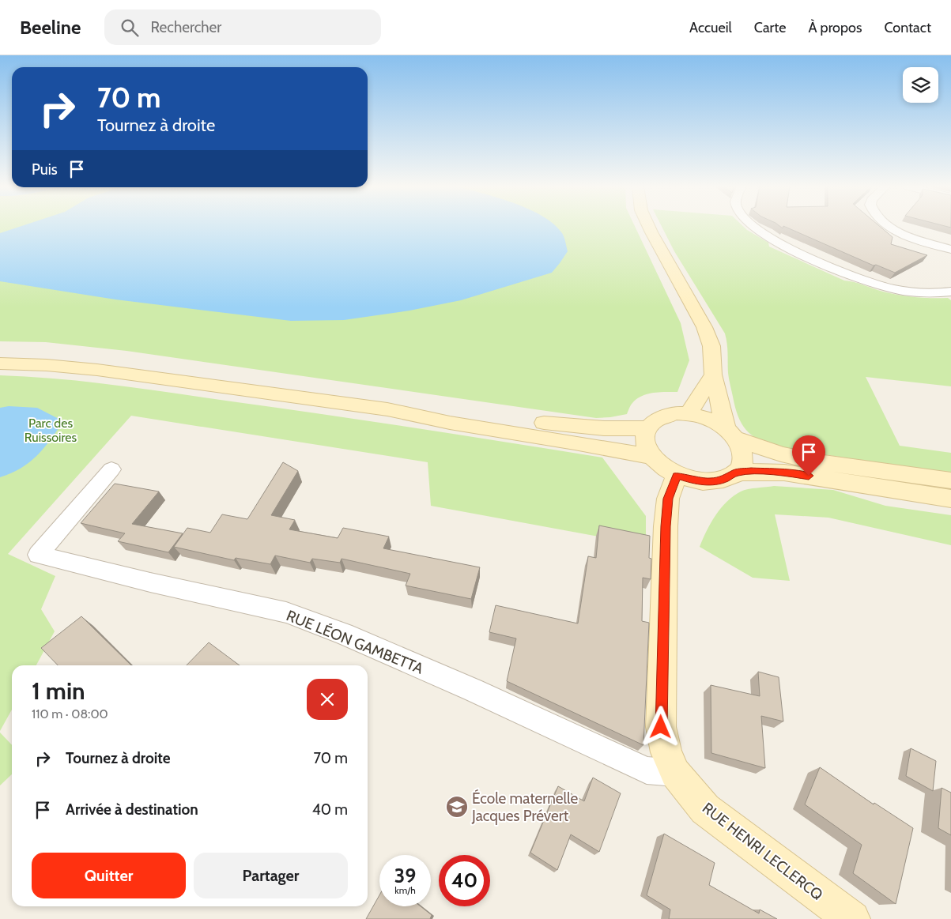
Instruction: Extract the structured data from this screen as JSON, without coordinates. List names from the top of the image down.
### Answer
{
  "streets": {
    "main road": ["RUE HENRI LECLERCQ"],
    "street": ["RUE LÉON GAMBETTA"]
  },
  "crossings": [
    ["RUE LÉON GAMBETTA", "RUE HENRI LECLERCQ"]
  ],
  "parks": ["Parc des Ruissoires"],
  "places": {
    "school or university": ["École maternelle Jacques Prévert"]
  },
  "page": {
    "header": "Beeline",
    "search": "Rechercher",
    "nav": [
      "Accueil",
      "Carte",
      "À propos",
      "Contact"
    ],
    "turn": ["70 m", "Tournez à droite"],
    "then": "Puis",
    "heading": ["1 min", "110 m · 08:00"],
    "list": [
      {
        "name": "Tournez à droite",
        "value": "70 m"
      },
      {
        "name": "Arrivée à destination",
        "value": "40 m"
      }
    ],
    "buttons": ["Quitter", "Partager"],
    "speed": "39 km/h",
    "limit": "40"
  }
}
